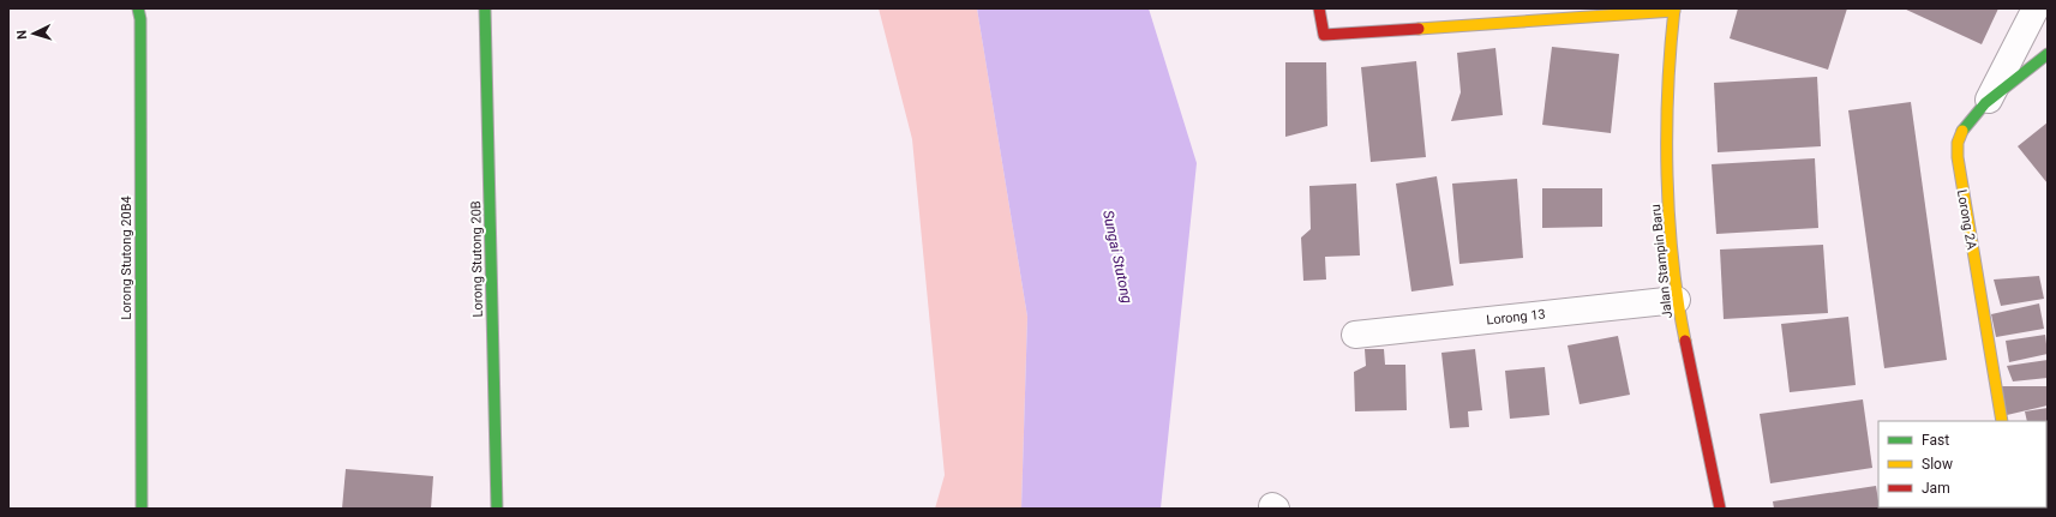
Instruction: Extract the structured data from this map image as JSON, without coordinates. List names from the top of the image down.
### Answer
{
  "streets": {
    "street": [
      "Lorong 2A",
      "Lorong Stutong 20B4",
      "Lorong Stutong 20B",
      "Jalan Stampin Baru",
      "Lorong 13"
    ]
  },
  "crossings": [
    ["Jalan Stampin Baru", "Lorong 13"]
  ],
  "water": ["Sungai Stutong"],
  "legend": ["Fast", "Slow", "Jam"],
  "north": "left"
}
